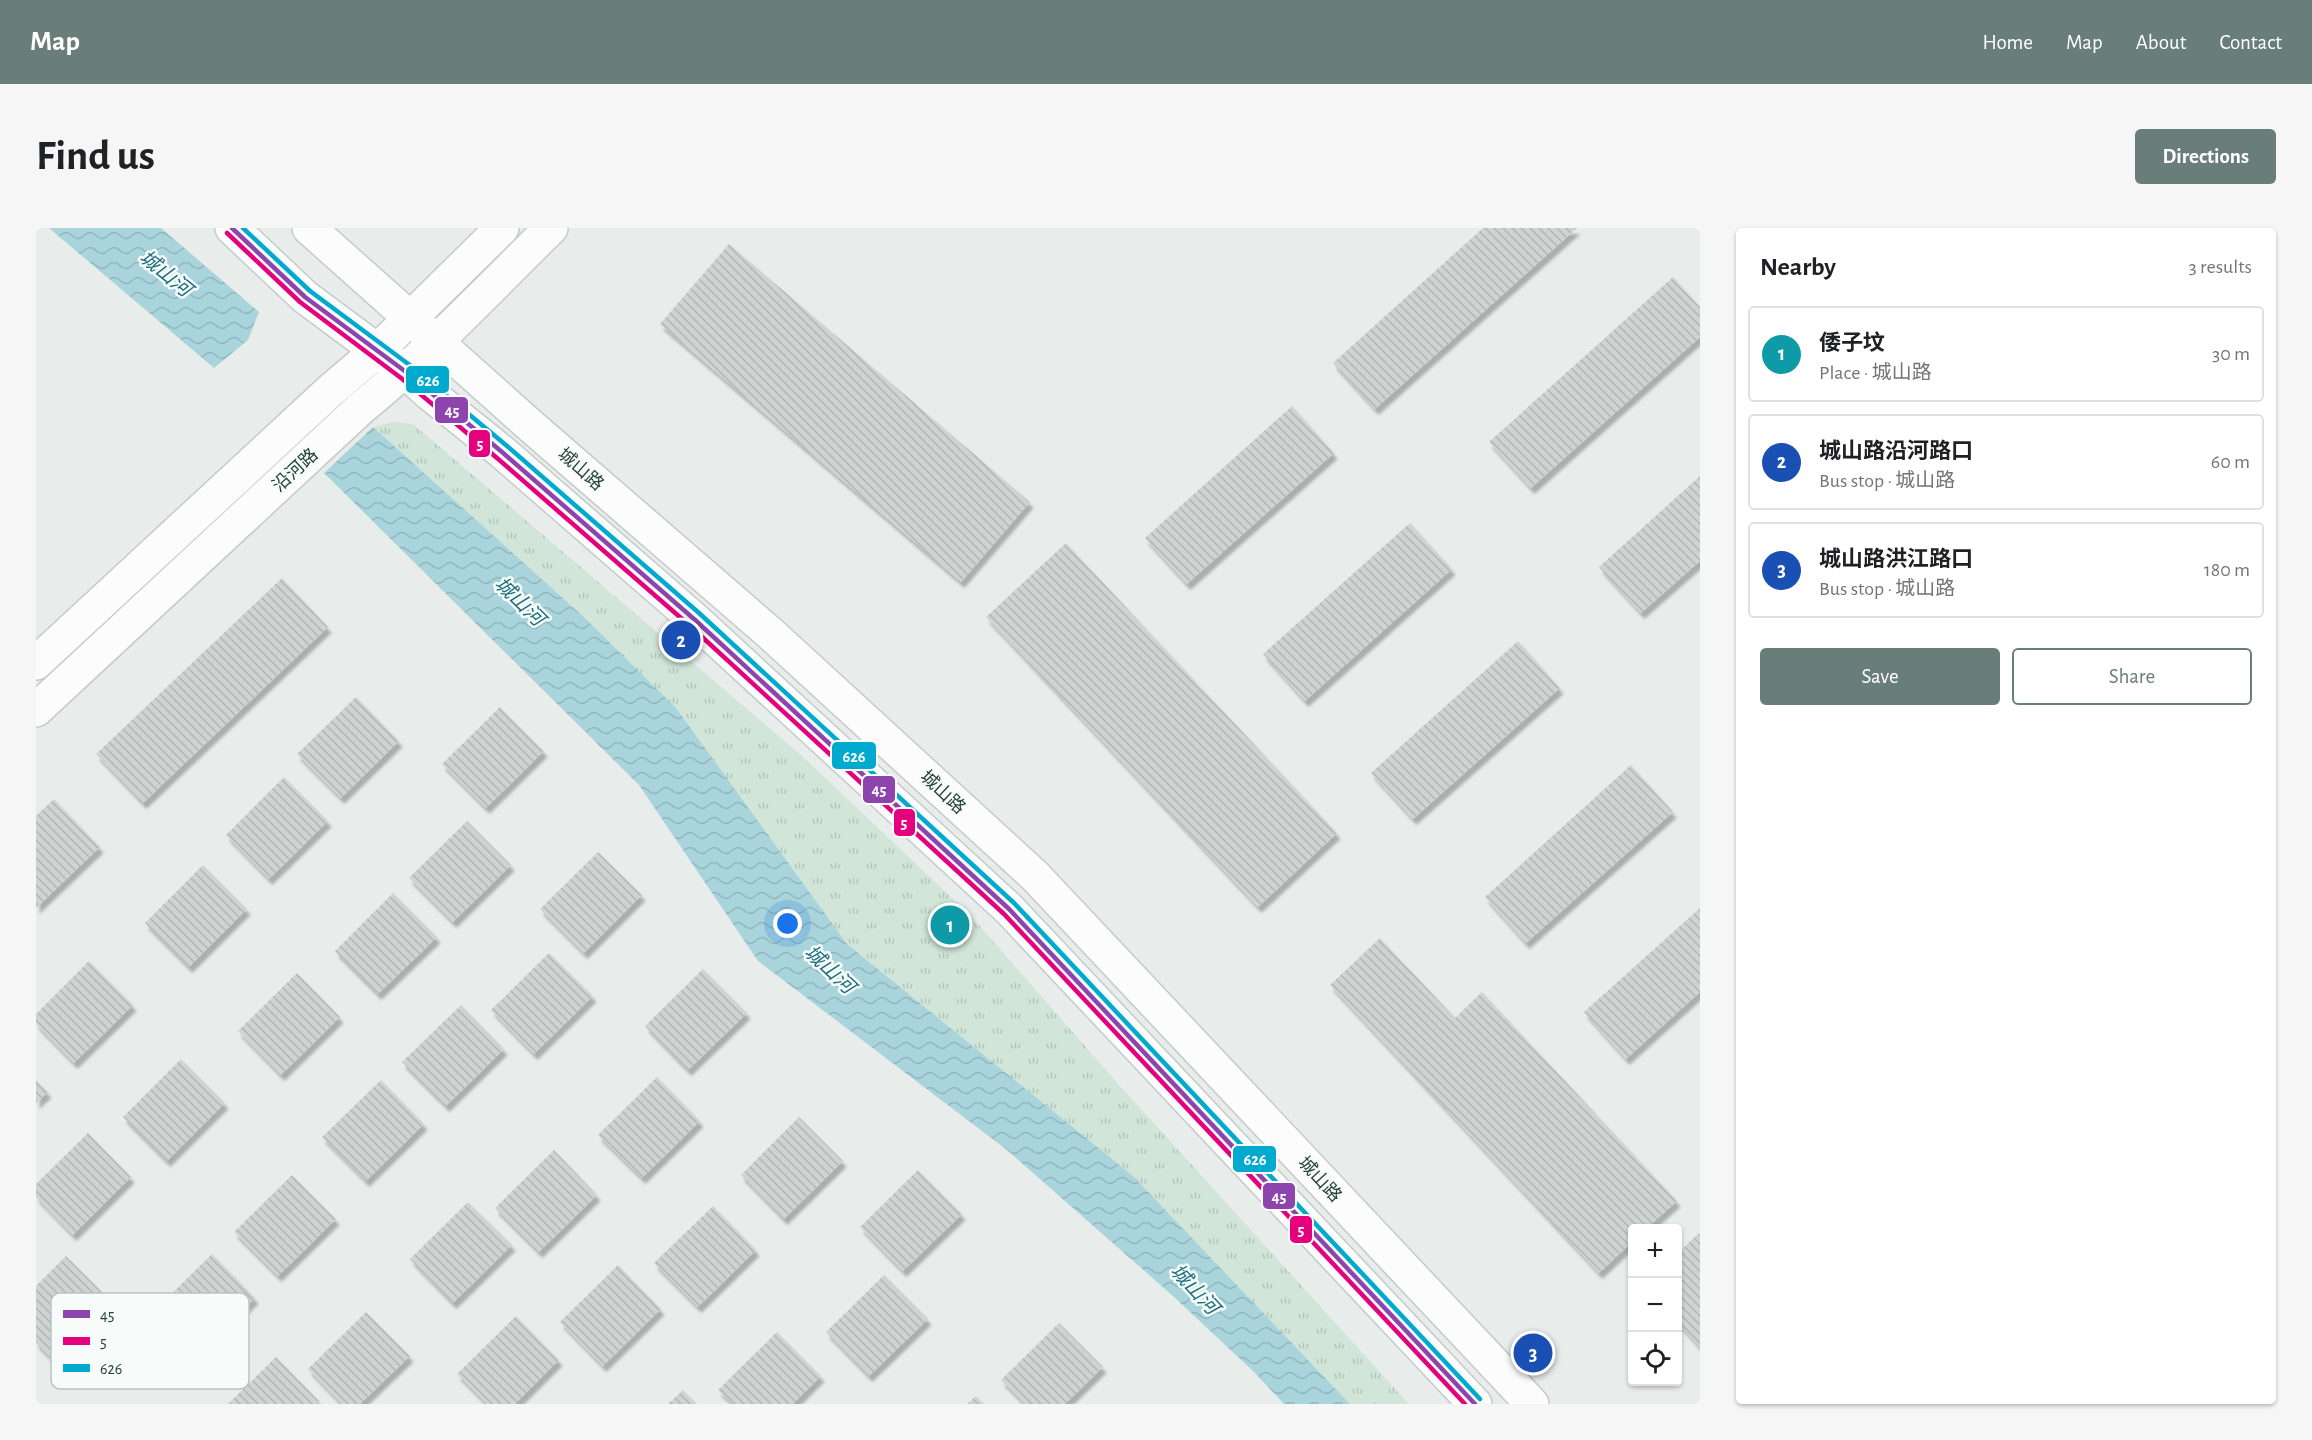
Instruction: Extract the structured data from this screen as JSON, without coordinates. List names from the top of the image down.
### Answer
{
  "streets": {
    "main road": ["城山路", "沿河路"]
  },
  "crossings": [
    ["城山路", "沿河路"]
  ],
  "water": ["城山河"],
  "lines": ["transit line 45", "transit line 626", "transit line 5"],
  "legend": ["45", "5", "626"],
  "page": {
    "header": "Map",
    "nav": [
      "Home",
      "Map",
      "About",
      "Contact"
    ],
    "buttons": [
      "Directions",
      ["Save", "Share"]
    ],
    "title": "Find us",
    "heading": ["Nearby", "3 results"],
    "list": [
      {
        "mark": "1",
        "name": "倭子坟",
        "note": "Place · 城山路",
        "value": "30 m"
      },
      {
        "mark": "2",
        "name": "城山路沿河路口",
        "note": "Bus stop · 城山路",
        "value": "60 m"
      },
      {
        "mark": "3",
        "name": "城山路洪江路口",
        "note": "Bus stop · 城山路",
        "value": "180 m"
      }
    ],
    "pins": ["2", "1", "3"],
    "map_buttons": ["+", "−"]
  }
}
